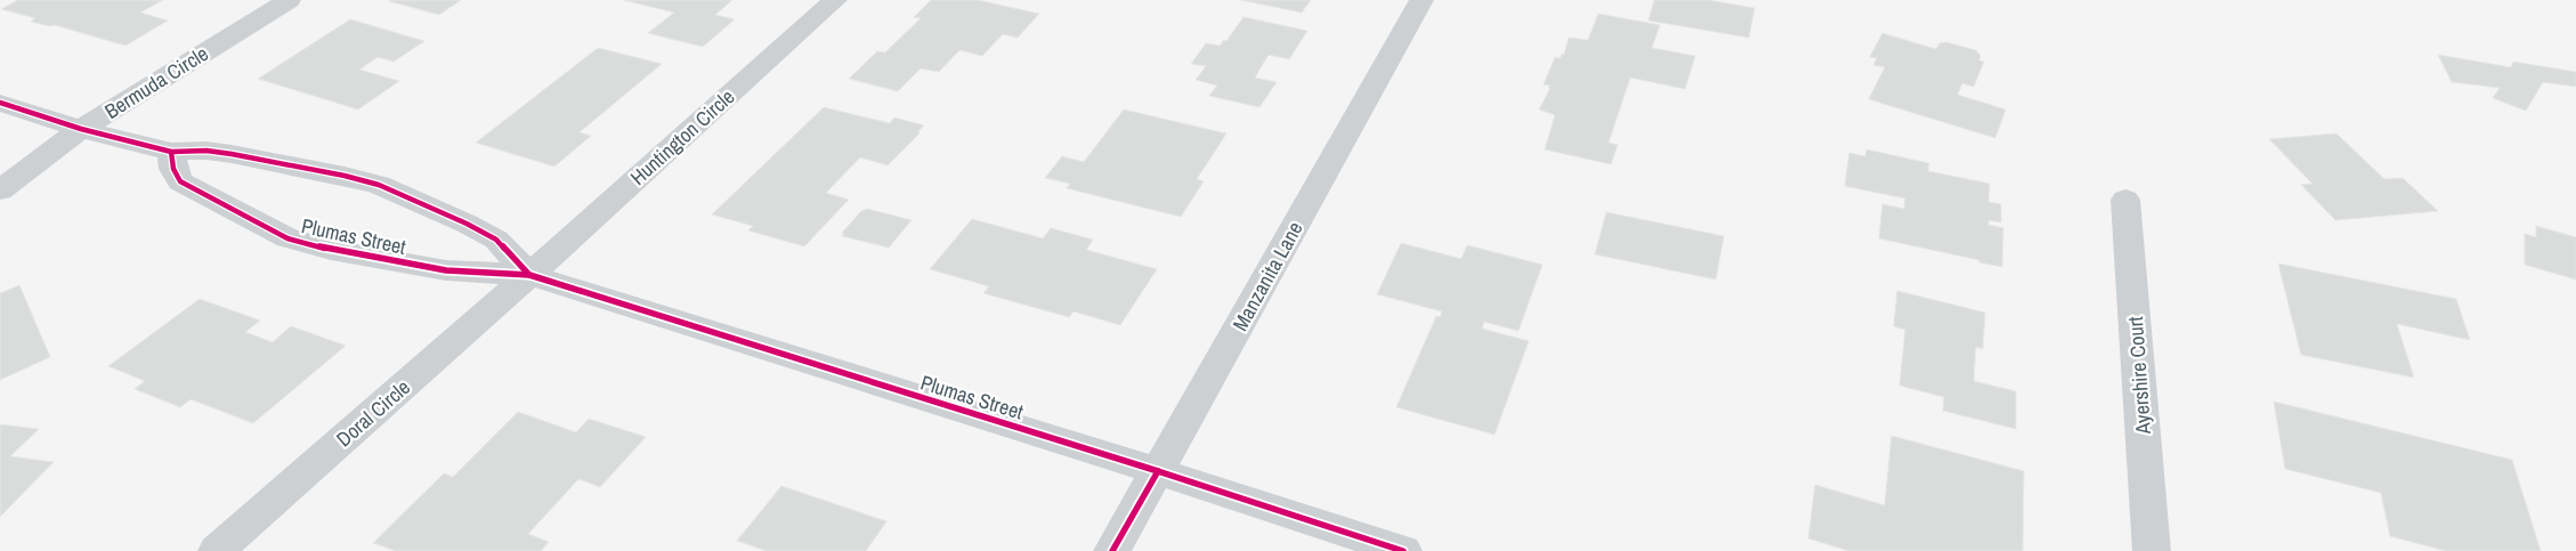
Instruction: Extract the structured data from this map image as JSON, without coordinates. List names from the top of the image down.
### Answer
{
  "streets": {
    "street": [
      "Bermuda Circle",
      "Huntington Circle",
      "Plumas Street",
      "Manzanita Lane",
      "Ayershire Court",
      "Doral Circle"
    ]
  },
  "crossings": [
    ["Bermuda Circle", "Plumas Street"],
    ["Huntington Circle", "Plumas Street"],
    ["Huntington Circle", "Doral Circle"],
    ["Plumas Street", "Manzanita Lane"],
    ["Plumas Street", "Doral Circle"]
  ]
}
